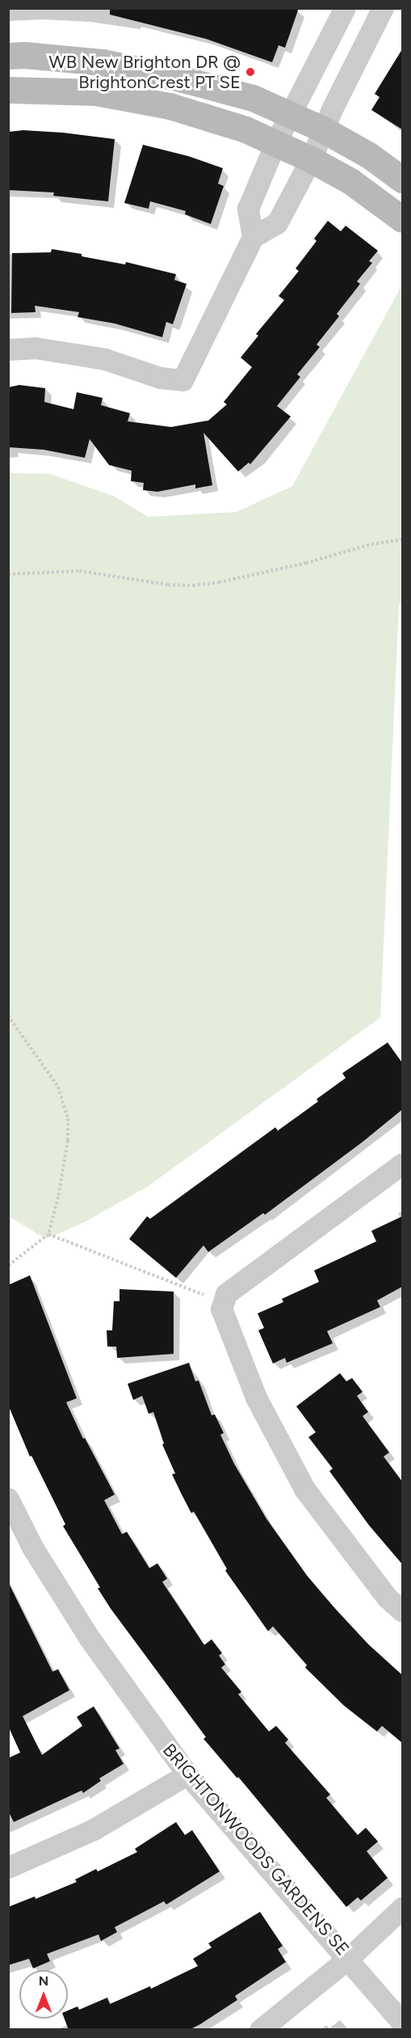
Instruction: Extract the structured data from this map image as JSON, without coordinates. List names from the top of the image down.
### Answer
{
  "streets": {
    "street": ["BRIGHTONWOODS GARDENS SE"]
  },
  "places": ["WB New Brighton DR @ BrightonCrest PT SE"],
  "north": "top"
}
